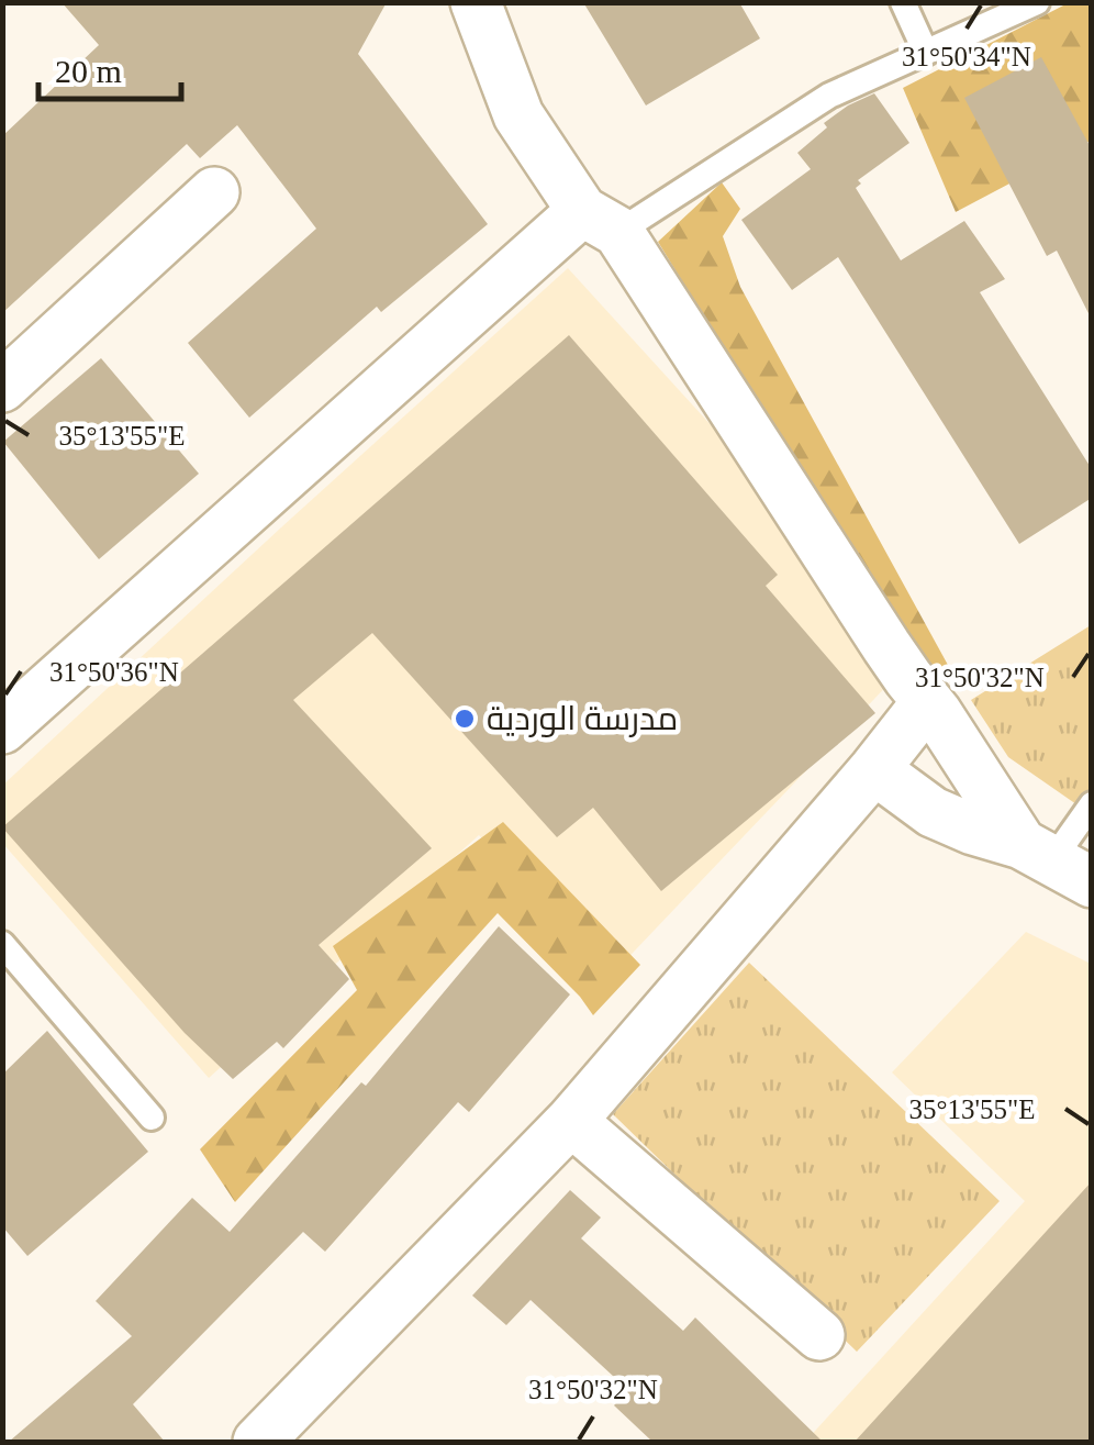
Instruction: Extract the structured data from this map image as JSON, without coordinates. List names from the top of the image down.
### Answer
{
  "places": ["مدرسة الوردية"],
  "scale_bar": "20 m",
  "coordinates": [
    "31°50'34\"N",
    "35°13'55\"E",
    "31°50'36\"N",
    "31°50'32\"N"
  ]
}
